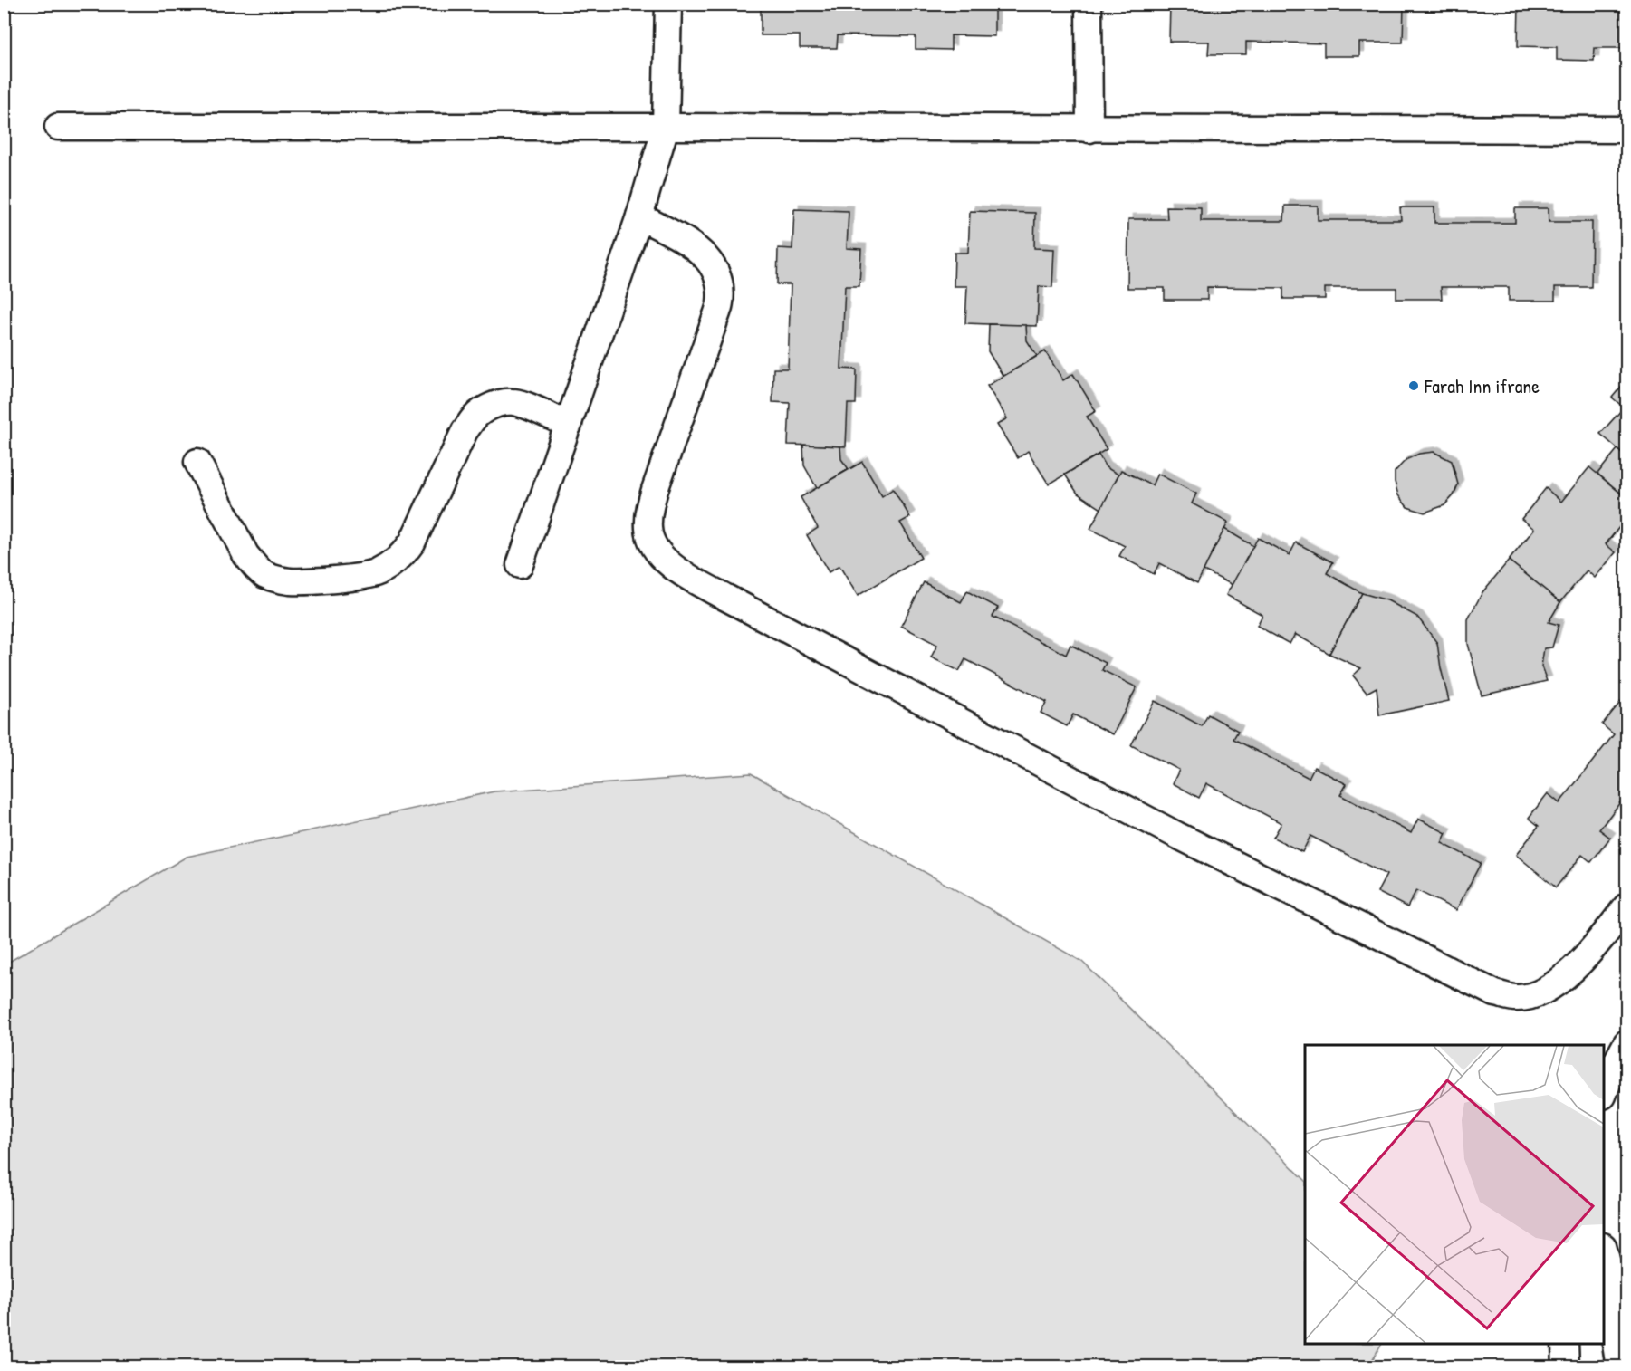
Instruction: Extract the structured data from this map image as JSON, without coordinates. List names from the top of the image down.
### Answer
{
  "places": ["Farah Inn ifrane"]
}
